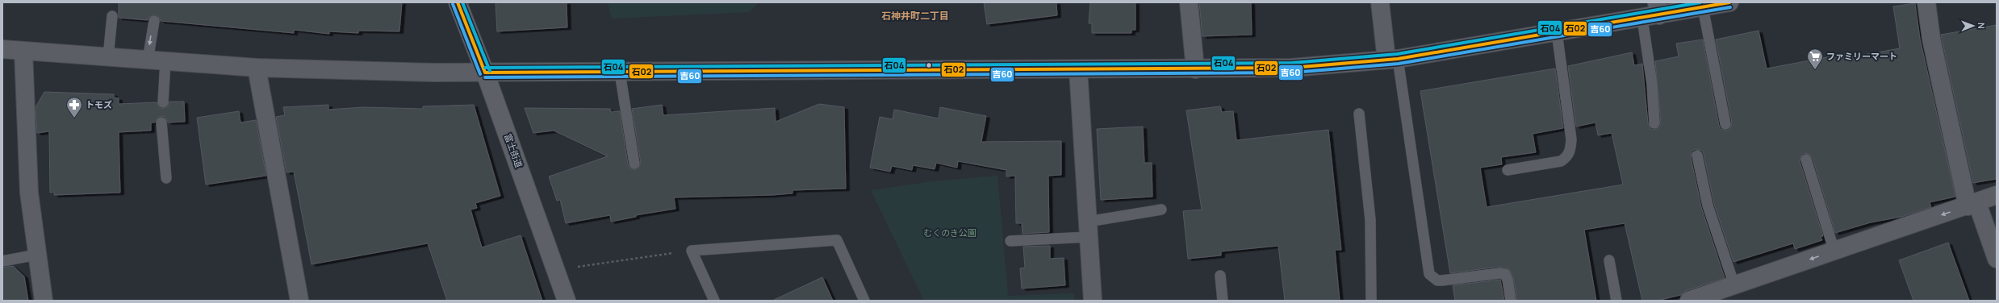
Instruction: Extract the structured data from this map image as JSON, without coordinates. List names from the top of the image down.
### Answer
{
  "streets": {
    "main road": ["富士街道"]
  },
  "districts": ["石神井町二丁目"],
  "parks": ["むくのき公園"],
  "places": {
    "supermarket": ["ファミリーマート"],
    "pharmacy": ["トモズ"]
  },
  "lines": ["transit line 石02", "transit line 石04", "transit line 吉60"],
  "north": "right"
}
